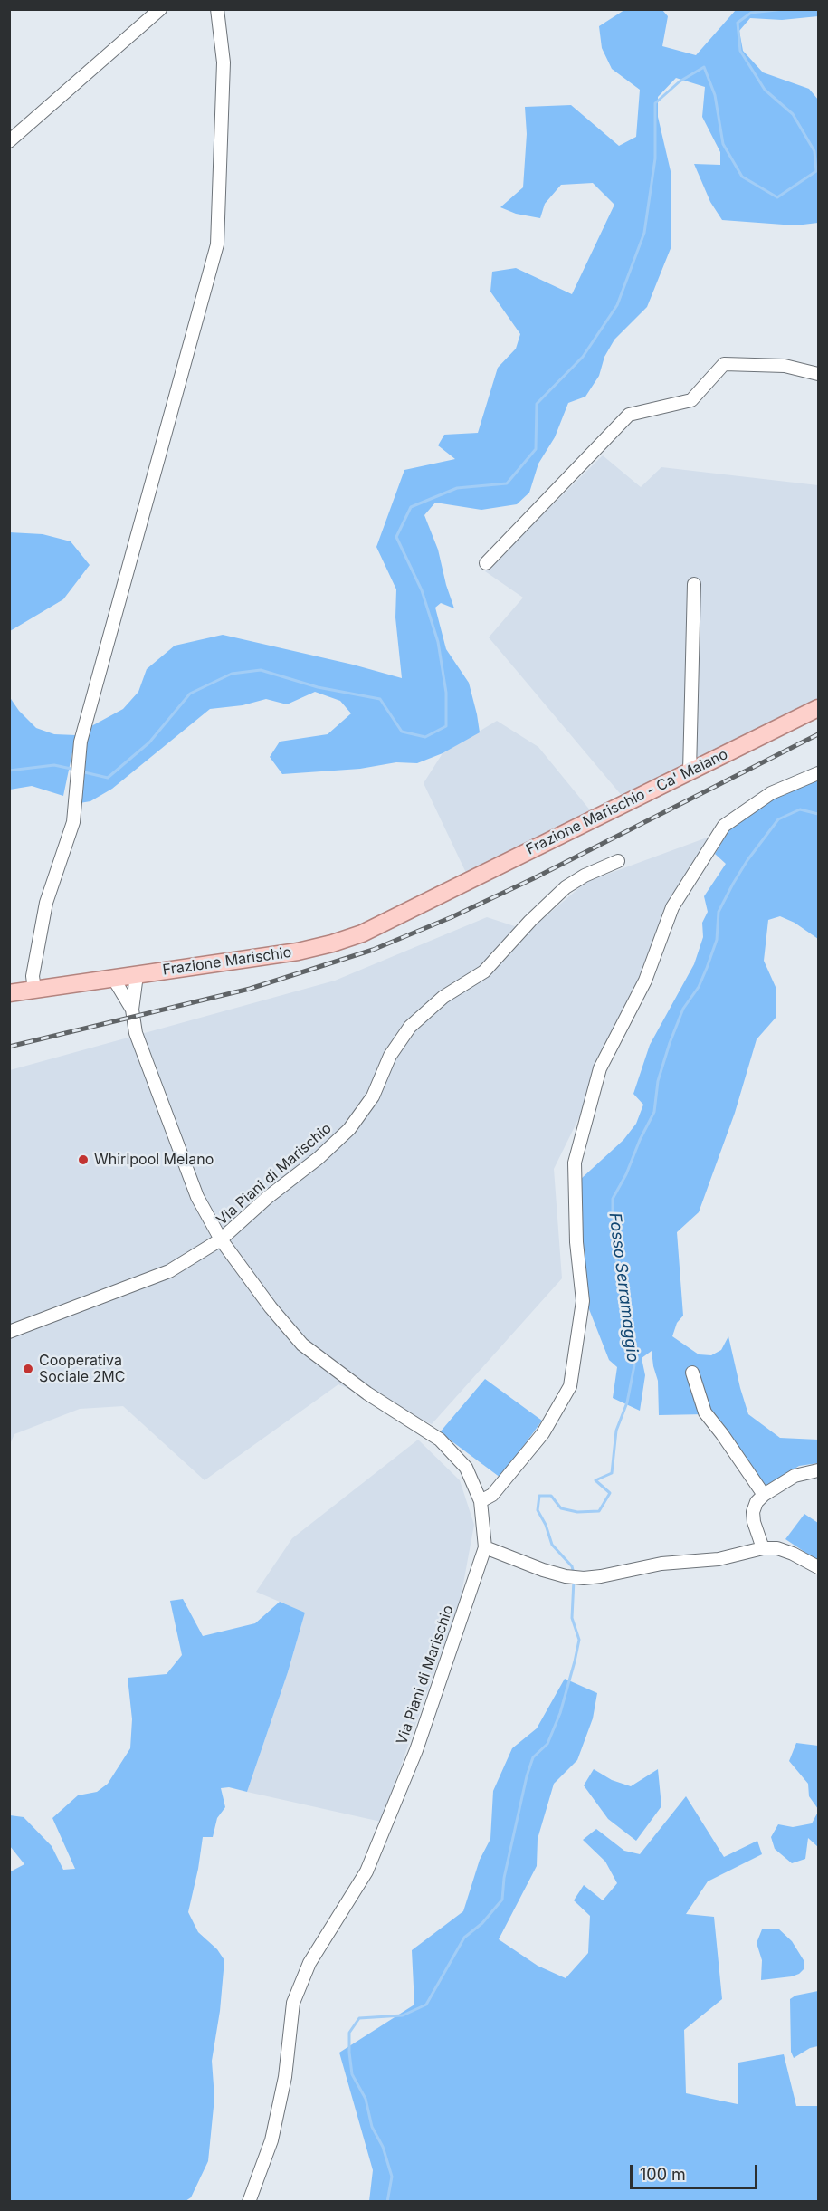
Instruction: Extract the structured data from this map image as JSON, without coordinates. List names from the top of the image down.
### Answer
{
  "streets": {
    "main road": ["Frazione Marischio - Ca' Maiano", "Frazione Marischio"],
    "street": ["Via Piani di Marischio"]
  },
  "crossings": [
    ["Frazione Marischio - Ca' Maiano", "Frazione Marischio"]
  ],
  "water": ["Fosso Serramaggio"],
  "places": ["Whirlpool Melano", "Cooperativa Sociale 2MC"],
  "scale_bar": "100 m"
}
